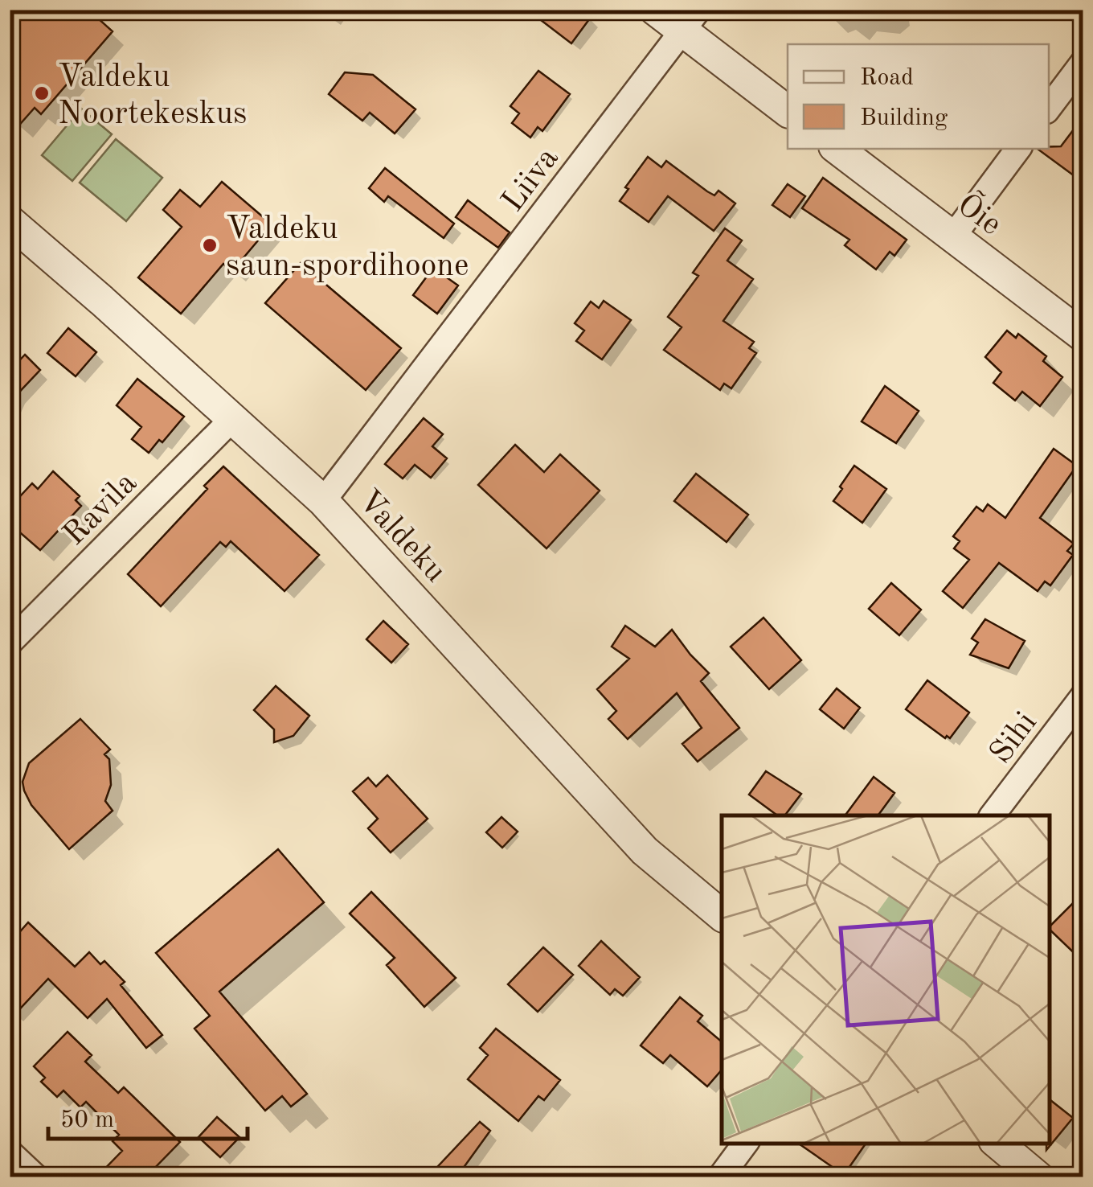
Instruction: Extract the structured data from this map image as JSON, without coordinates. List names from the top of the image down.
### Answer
{
  "streets": {
    "street": [
      "Liiva",
      "Õie",
      "Ravila",
      "Valdeku",
      "Sihi"
    ]
  },
  "crossings": [
    ["Liiva", "Valdeku"],
    ["Ravila", "Valdeku"]
  ],
  "places": ["Valdeku Noortekeskus", "Valdeku saun-spordihoone"],
  "legend": ["Road", "Building"],
  "scale_bar": "50 m"
}
